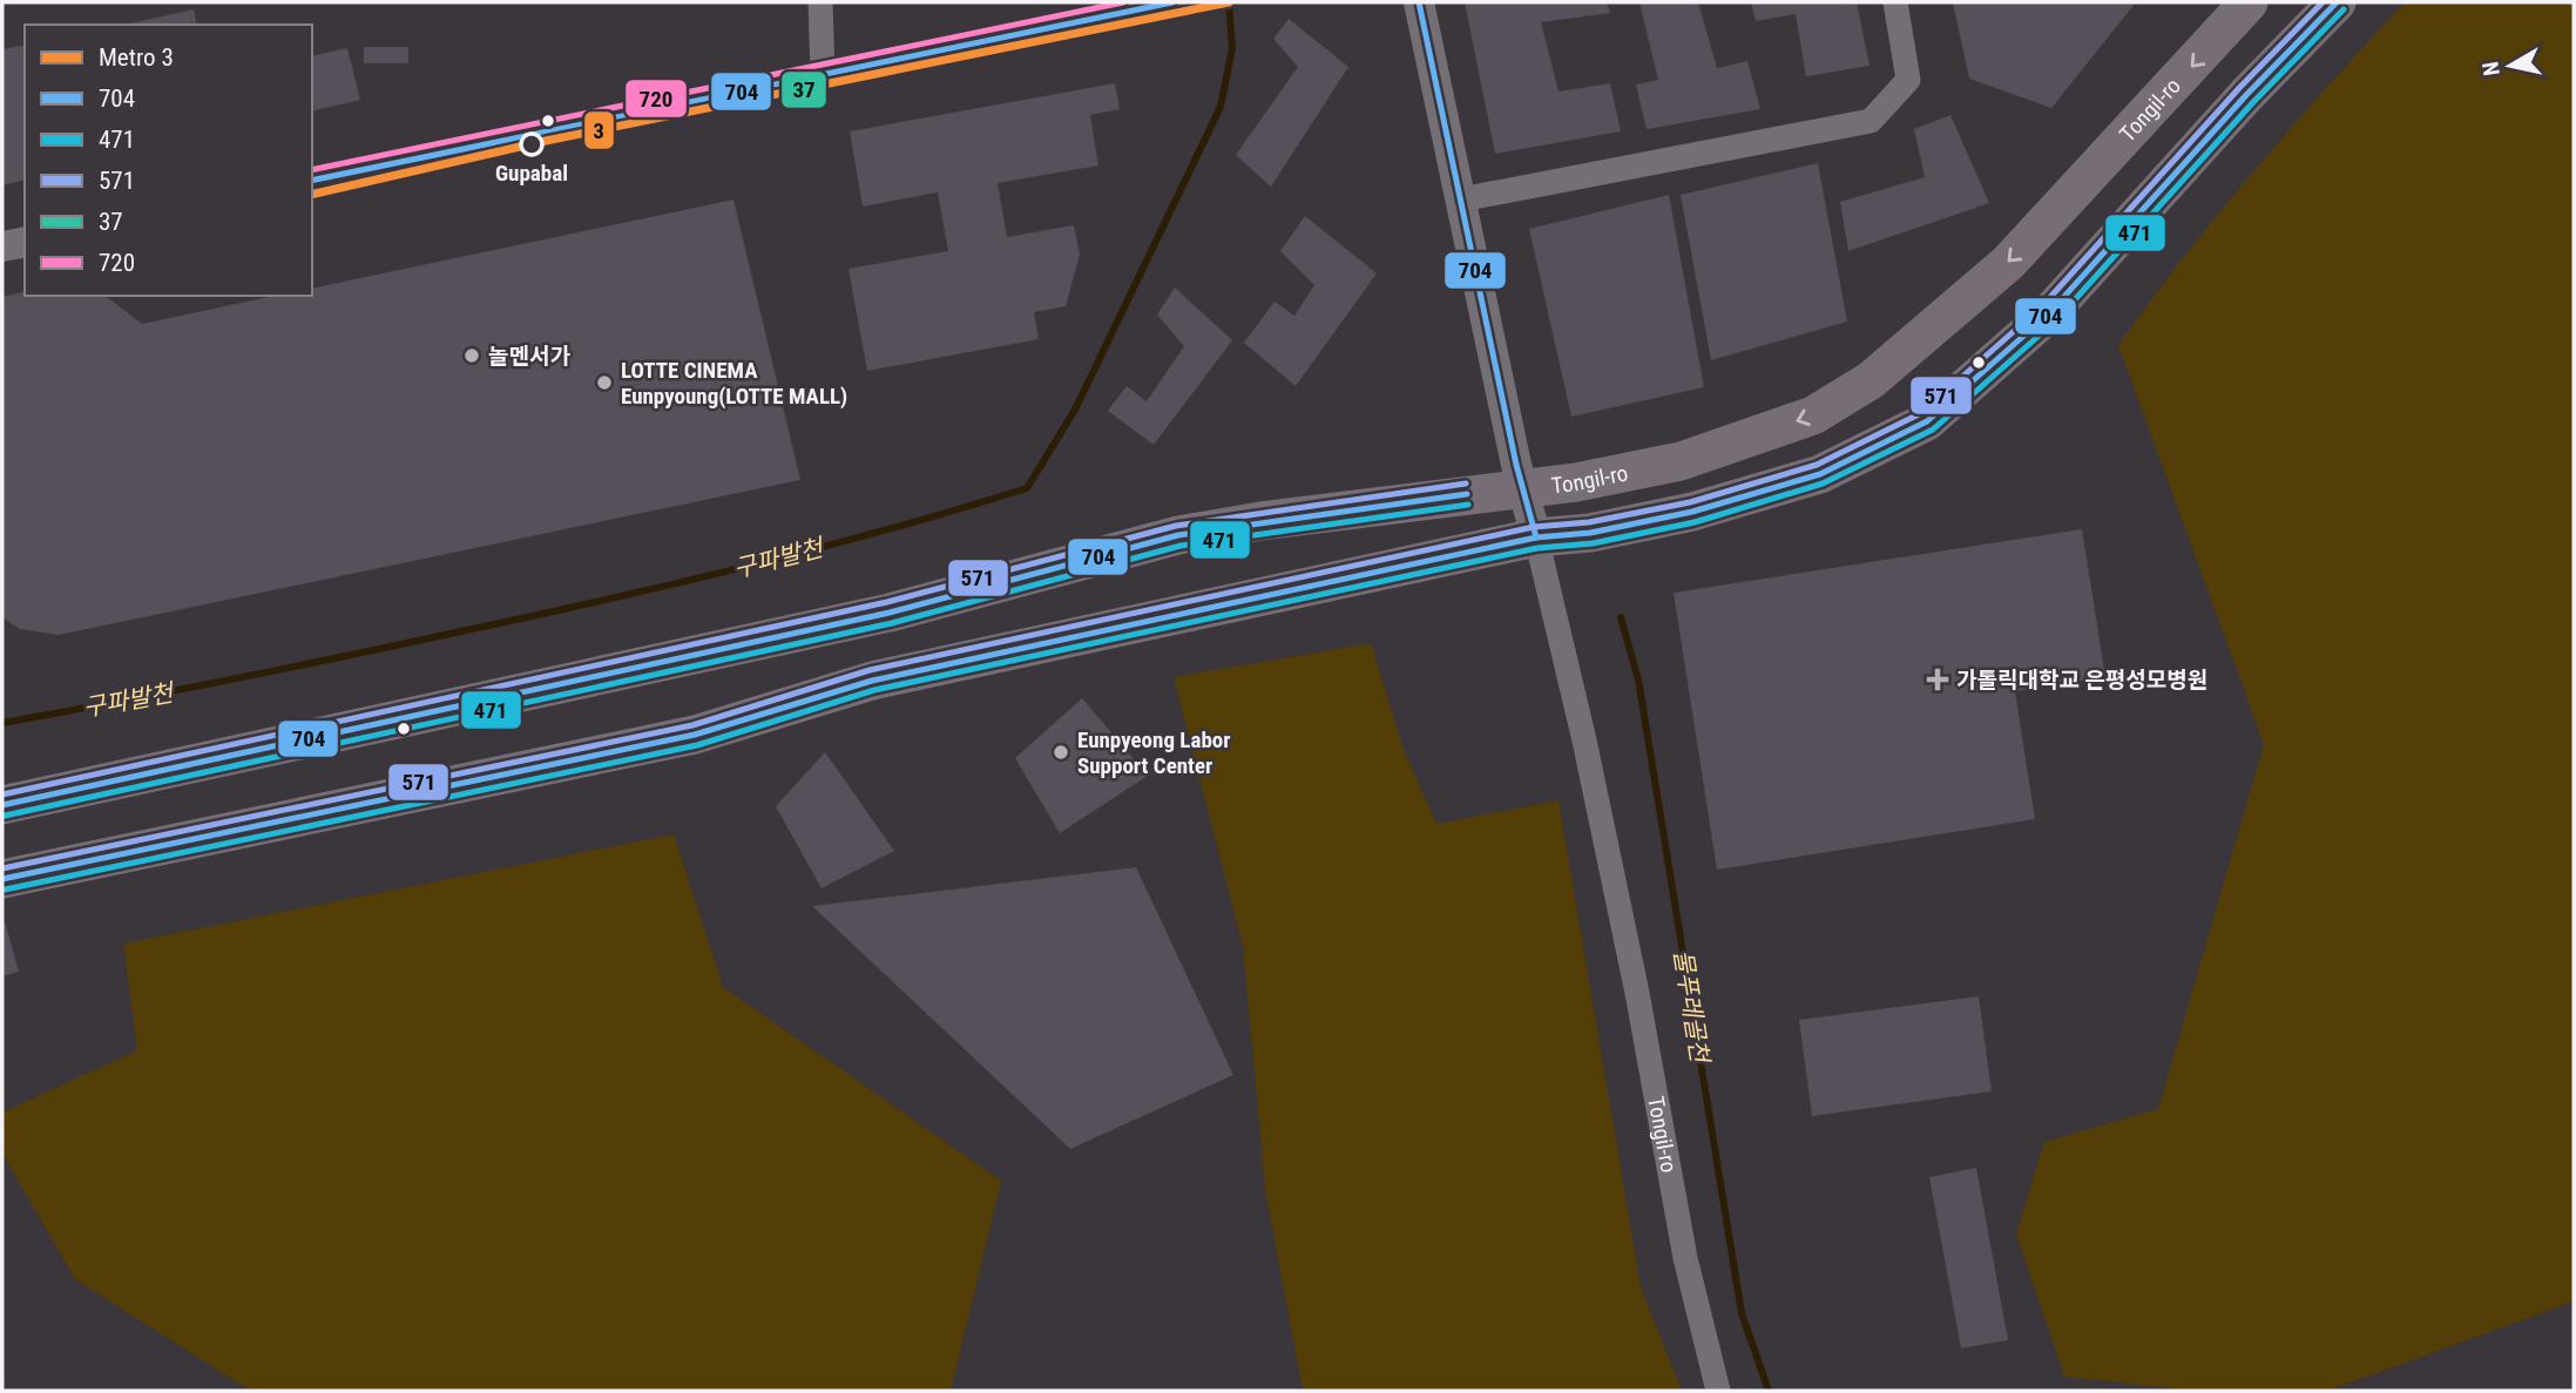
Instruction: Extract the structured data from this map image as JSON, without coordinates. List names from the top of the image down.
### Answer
{
  "streets": {
    "main road": ["Tongil-ro"]
  },
  "water": ["구파발천", "물푸레골천"],
  "places": {
    "other": [
      "Gupabal",
      "놀멘서가",
      "LOTTE CINEMA Eunpyoung(LOTTE MALL)",
      "Eunpyeong Labor Support Center"
    ],
    "health": ["가톨릭대학교 은평성모병원"]
  },
  "lines": [
    "metro line 3",
    "transit line 704",
    "transit line 571",
    "transit line 720",
    "transit line 471",
    "transit line 37"
  ],
  "legend": [
    "Metro 3",
    "704",
    "471",
    "571",
    "37",
    "720"
  ],
  "north": "left"
}
